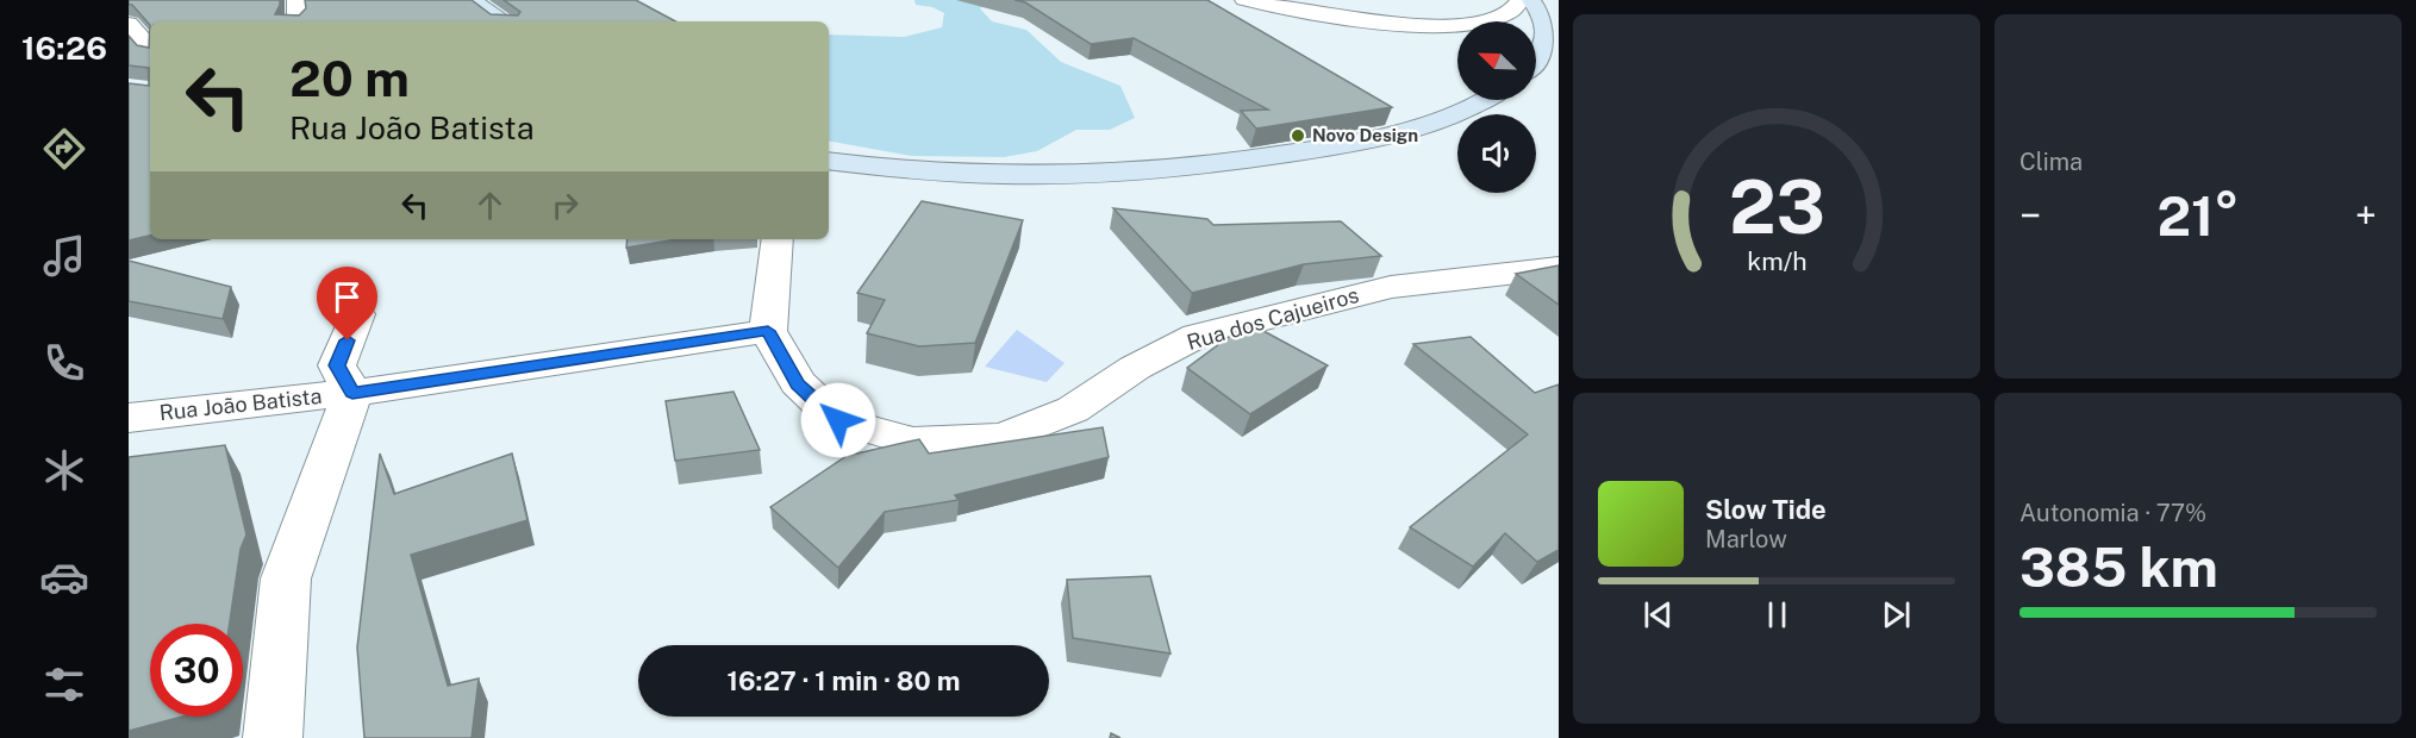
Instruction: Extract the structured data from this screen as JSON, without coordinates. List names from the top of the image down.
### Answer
{
  "streets": {
    "street": ["Rua dos Cajueiros", "Rua João Batista"]
  },
  "crossings": [
    ["Rua dos Cajueiros", "Rua João Batista"]
  ],
  "places": ["Novo Design"],
  "north": "top left",
  "page": {
    "tabs": "16:26",
    "tile": [
      "Clima",
      ["Autonomia · 77%", "385 km"]
    ],
    "turn": ["20 m", "Rua João Batista"],
    "heat": ["−", "21°", "+"],
    "song": ["Slow Tide", "Marlow"],
    "limit": "30",
    "trip": "16:27 · 1 min · 80 m",
    "gauge": ["23", "km/h"]
  }
}
